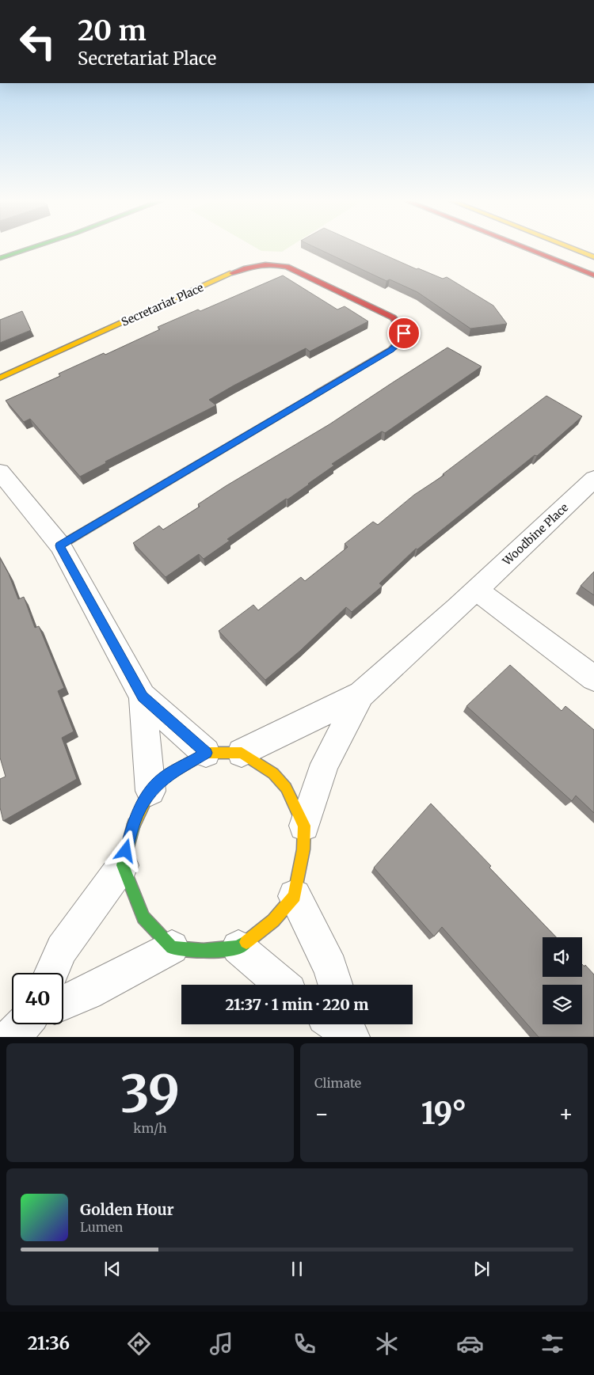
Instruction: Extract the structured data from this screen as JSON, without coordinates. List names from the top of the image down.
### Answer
{
  "streets": {
    "street": ["Secretariat Place", "Woodbine Place"]
  },
  "page": {
    "turn": ["20 m", "Secretariat Place"],
    "limit": "40",
    "trip": "21:37 · 1 min · 220 m",
    "tile": [
      ["39", "km/h"],
      "Climate"
    ],
    "heat": ["−", "19°", "+"],
    "song": ["Golden Hour", "Lumen"],
    "tabs": "21:36"
  }
}
